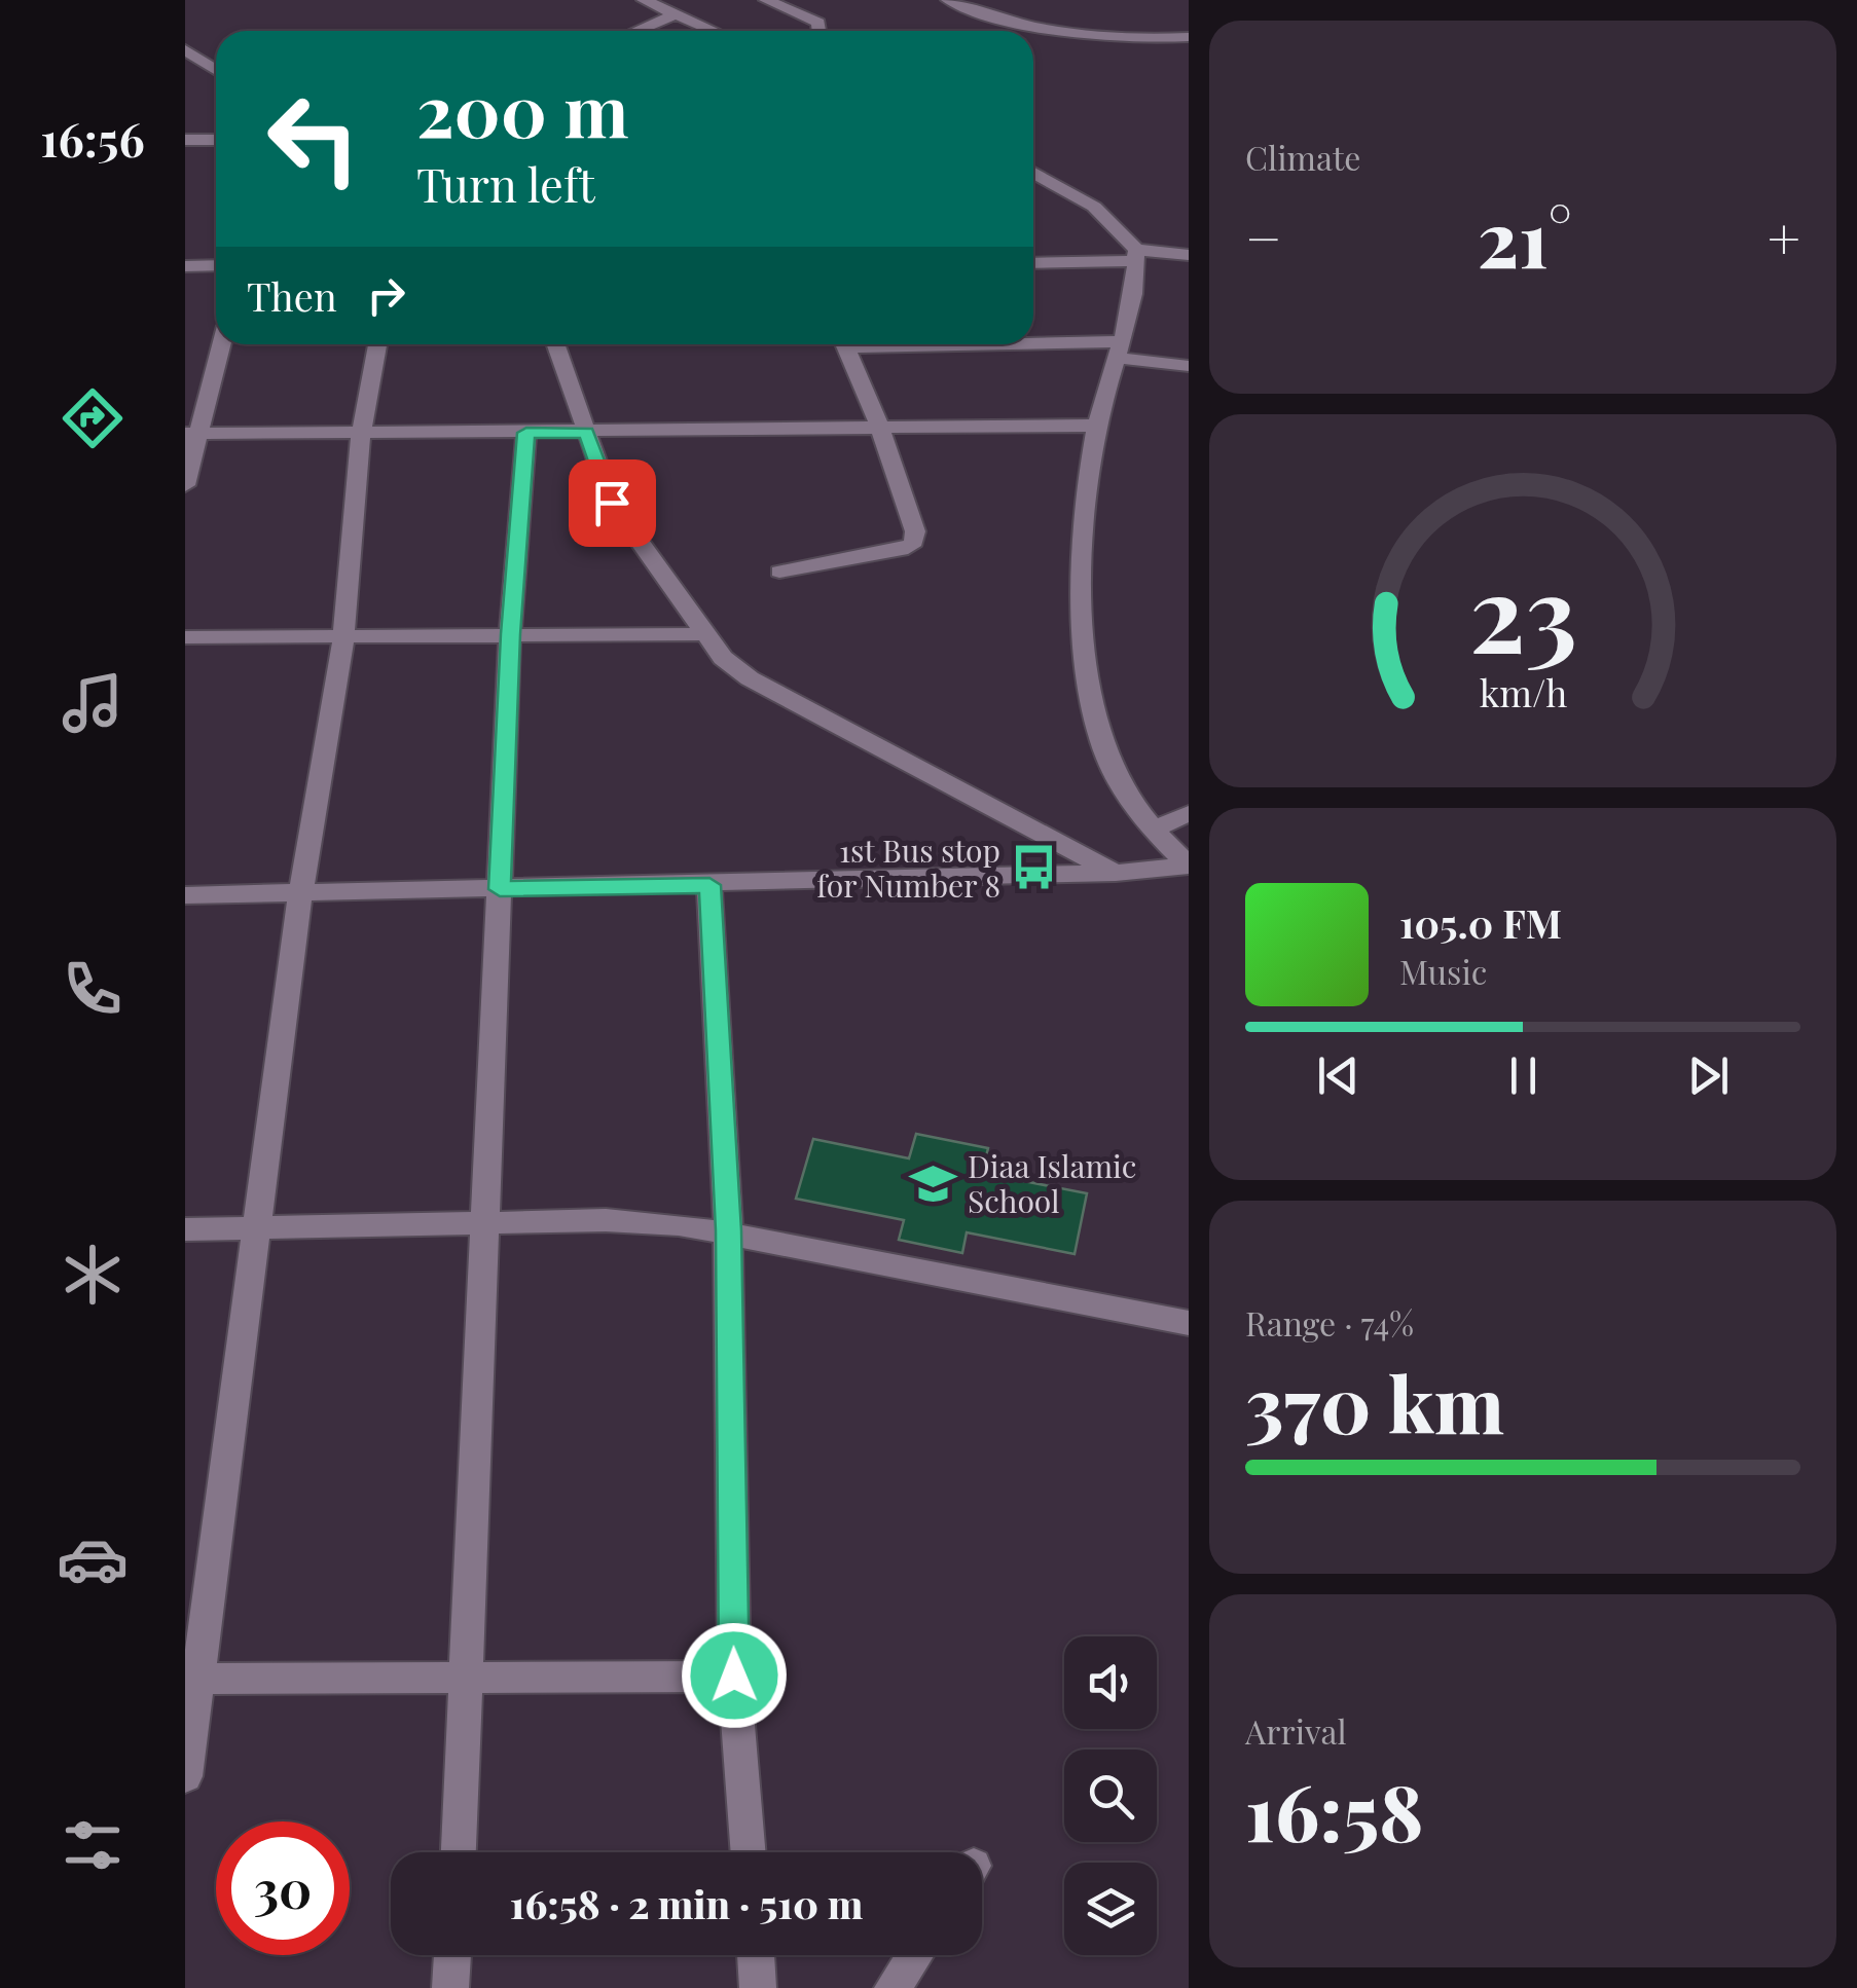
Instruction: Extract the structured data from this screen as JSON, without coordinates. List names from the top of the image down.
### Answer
{
  "places": {
    "bus stop": ["1st Bus stop for Number 8"],
    "school or university": ["Diaa Islamic School"]
  },
  "page": {
    "tabs": "16:56",
    "tile": [
      "Climate",
      ["Range · 74%", "370 km"],
      ["Arrival", "16:58"]
    ],
    "turn": ["200 m", "Turn left"],
    "heat": ["−", "21°", "+"],
    "then": "Then",
    "song": ["105.0 FM", "Music"],
    "limit": "30",
    "trip": "16:58 · 2 min · 510 m",
    "gauge": ["23", "km/h"]
  }
}
